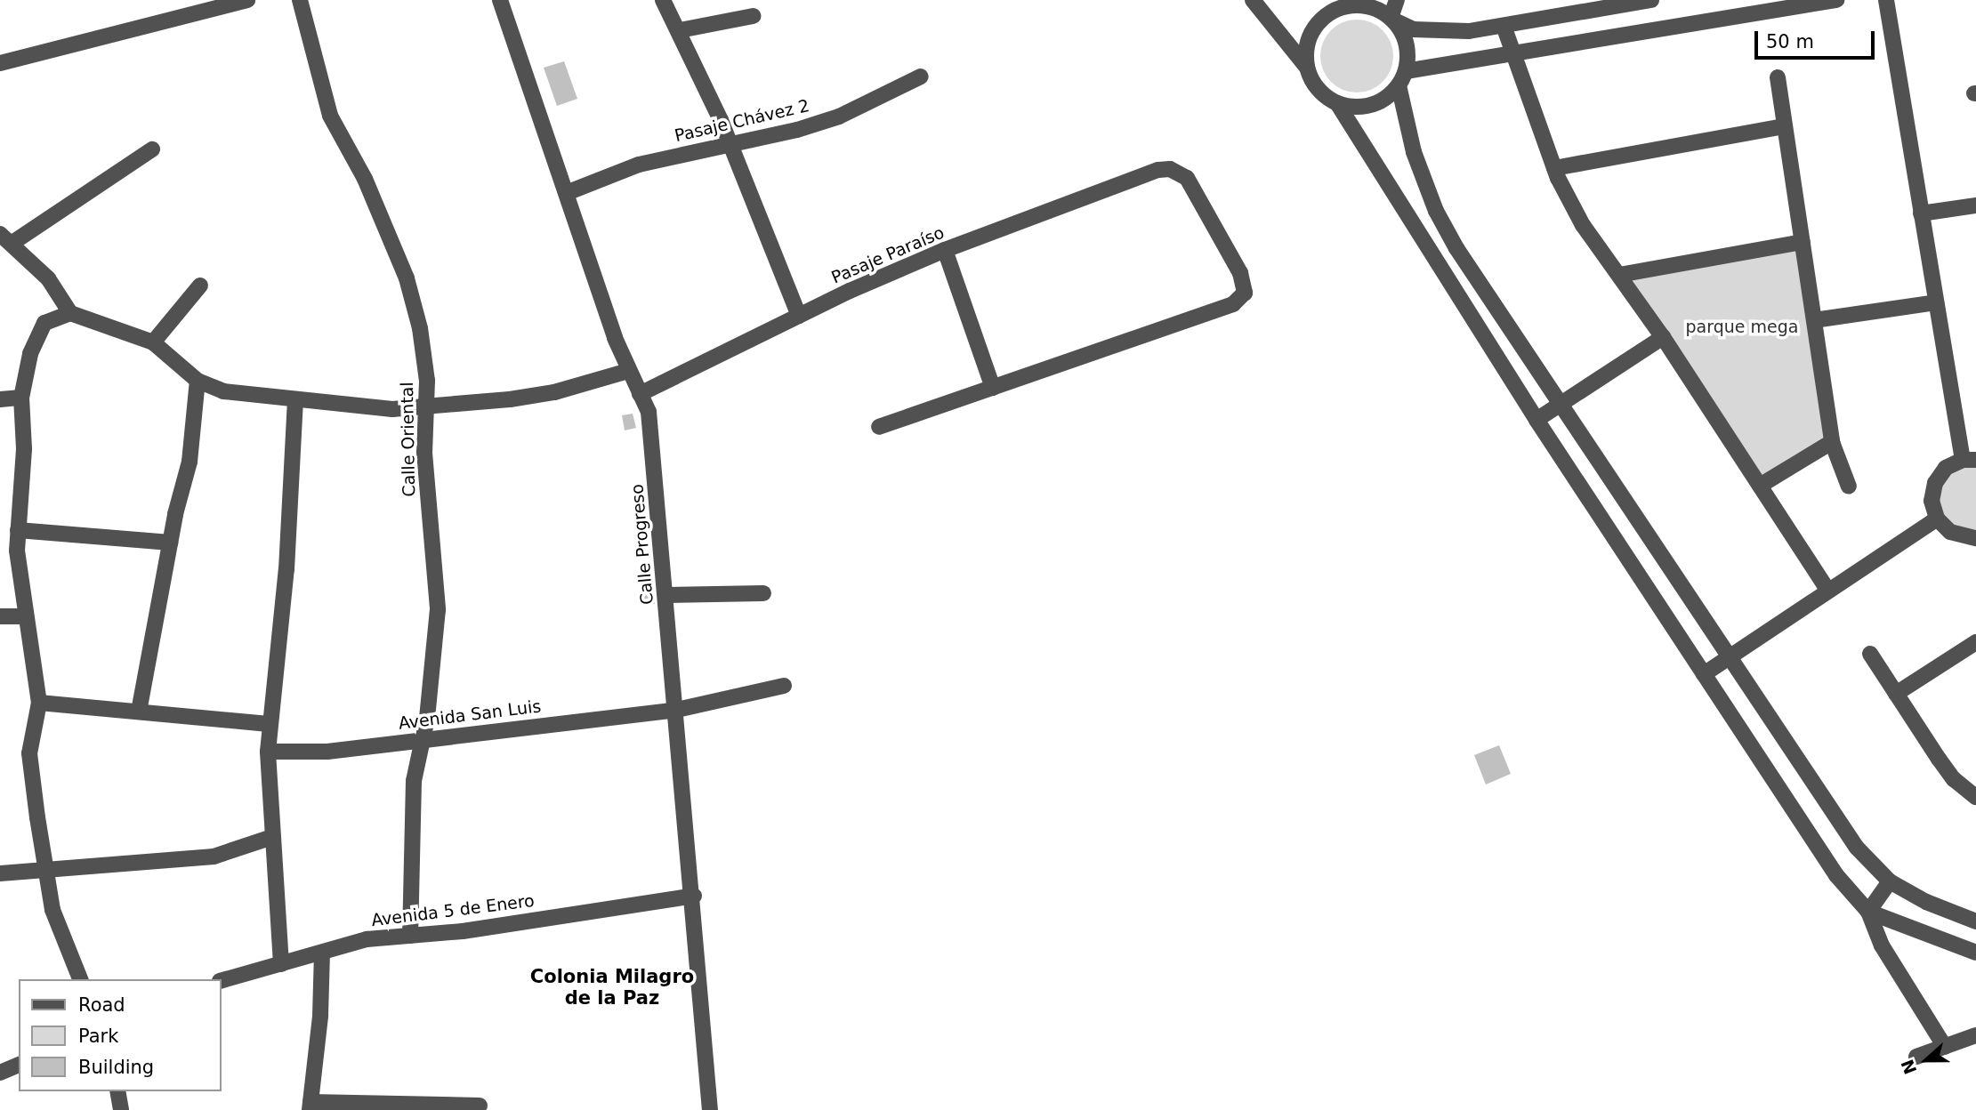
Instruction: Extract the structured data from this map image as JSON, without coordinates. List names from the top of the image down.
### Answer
{
  "streets": {
    "street": [
      "Pasaje Chávez 2",
      "Pasaje Paraíso",
      "Calle Oriental",
      "Calle Progreso",
      "Avenida San Luis",
      "Avenida 5 de Enero"
    ]
  },
  "crossings": [
    ["Pasaje Chávez 2", "Calle Progreso"],
    ["Pasaje Paraíso", "Calle Progreso"],
    ["Calle Oriental", "Avenida San Luis"],
    ["Calle Oriental", "Avenida 5 de Enero"],
    ["Calle Progreso", "Avenida San Luis"],
    ["Calle Progreso", "Avenida 5 de Enero"]
  ],
  "districts": ["Colonia Milagro de la Paz"],
  "parks": ["parque mega"],
  "legend": ["Road", "Park", "Building"],
  "scale_bar": "50 m",
  "north": "left"
}
